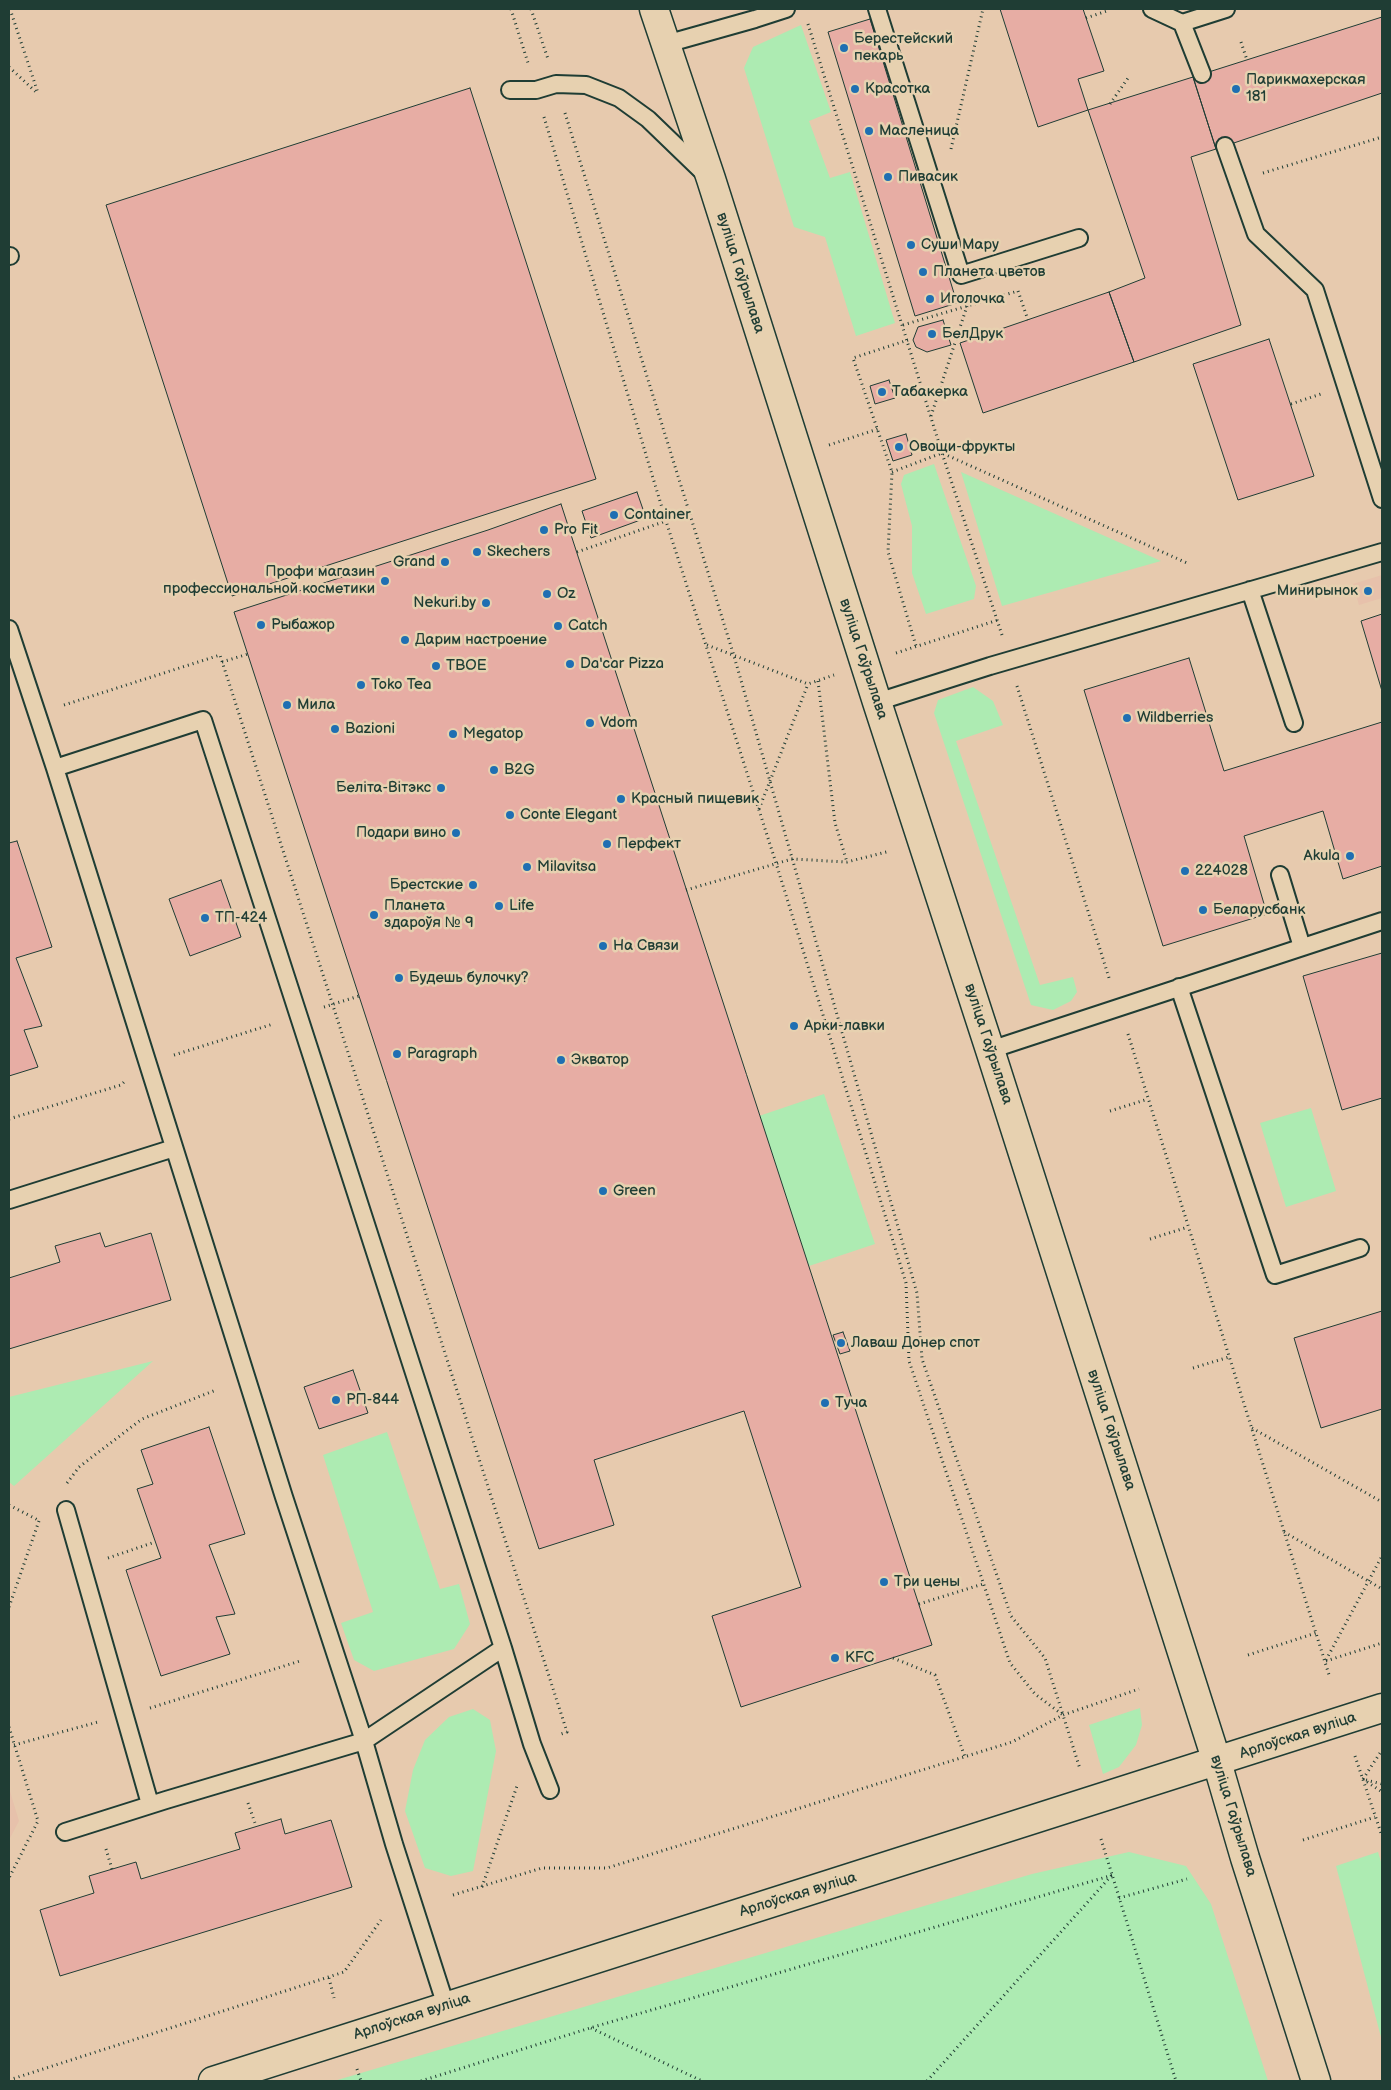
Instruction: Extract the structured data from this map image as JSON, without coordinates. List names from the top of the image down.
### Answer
{
  "streets": {
    "main road": ["вуліца Гаўрылава", "Арлоўская вуліца"]
  },
  "crossings": [
    ["вуліца Гаўрылава", "Арлоўская вуліца"]
  ],
  "places": [
    "Берестейский пекарь",
    "Красотка",
    "Парикмахерская 181",
    "Масленица",
    "Пивасик",
    "Суши Мару",
    "Планета цветов",
    "Иголочка",
    "БелДрук",
    "Табакерка",
    "Овощи-фрукты",
    "Container",
    "Pro Fit",
    "Skechers",
    "Grand",
    "Профи магазин профессиональной косметики",
    "Минирынок",
    "Oz",
    "Nekuri.by",
    "Рыбажор",
    "Catch",
    "Дарим настроение",
    "Da'car Pizza",
    "TBOE",
    "Toko Tea",
    "Мила",
    "Wildberries",
    "Vdom",
    "Bazioni",
    "Megatop",
    "B2G",
    "Беліта-Вітэкс",
    "Красный пищевик",
    "Conte Elegant",
    "Подари вино",
    "Перфект",
    "Akula",
    "Milavitsa",
    "224028",
    "Брестские",
    "Life",
    "Беларусбанк",
    "Планета здароўя № 9",
    "ТП-424",
    "На Связи",
    "Будешь булочку?",
    "Арки-лавки",
    "Paragraph",
    "Экватор",
    "Green",
    "Лаваш Донер спот",
    "РП-844",
    "Туча",
    "Три цены",
    "KFC"
  ]
}
